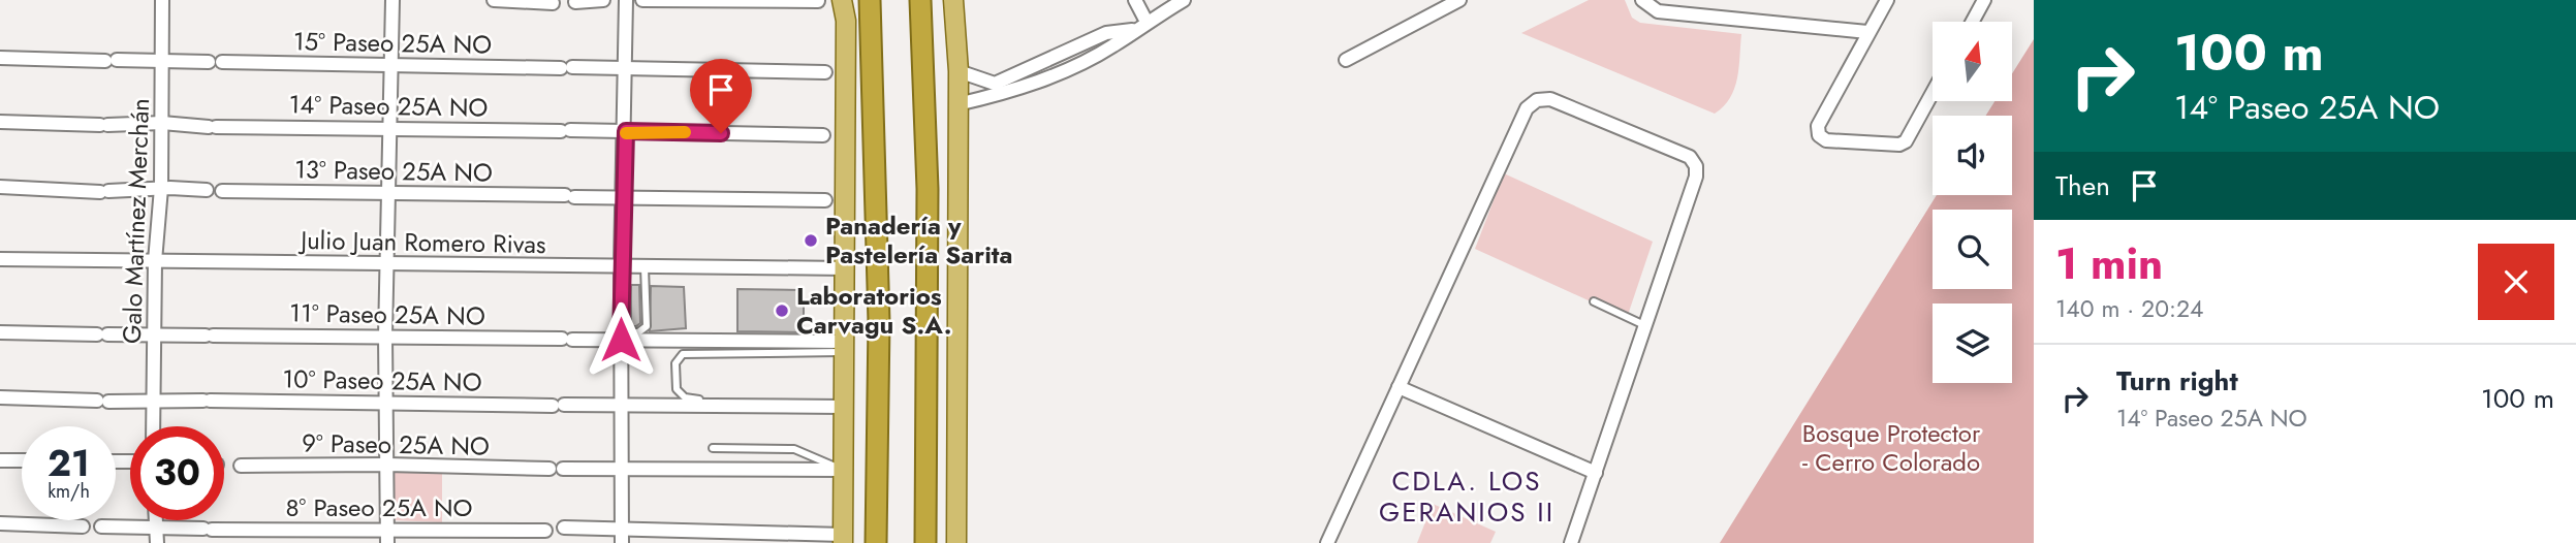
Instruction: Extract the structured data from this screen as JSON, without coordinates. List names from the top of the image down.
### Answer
{
  "streets": {
    "street": [
      "15º Paseo 25A NO",
      "14º Paseo 25A NO",
      "13º Paseo 25A NO",
      "Galo Martínez Merchán",
      "Julio Juan Romero Rivas",
      "11º Paseo 25A NO",
      "10º Paseo 25A NO",
      "9º Paseo 25A NO",
      "8º Paseo 25A NO"
    ]
  },
  "crossings": [
    ["14º Paseo 25A NO", "Galo Martínez Merchán"],
    ["Galo Martínez Merchán", "Julio Juan Romero Rivas"],
    ["Galo Martínez Merchán", "11º Paseo 25A NO"],
    ["Galo Martínez Merchán", "10º Paseo 25A NO"]
  ],
  "districts": ["CDLA. LOS GERANIOS II"],
  "parks": ["Bosque Protector - Cerro Colorado"],
  "places": ["Panadería y Pastelería Sarita", "Laboratorios Carvagu S.A."],
  "north": "top",
  "page": {
    "turn": ["100 m", "14º Paseo 25A NO"],
    "then": "Then",
    "heading": ["1 min", "140 m · 20:24"],
    "list": [
      {
        "name": "Turn right",
        "note": "14º Paseo 25A NO",
        "value": "100 m"
      }
    ],
    "speed": "21 km/h",
    "limit": "30"
  }
}
